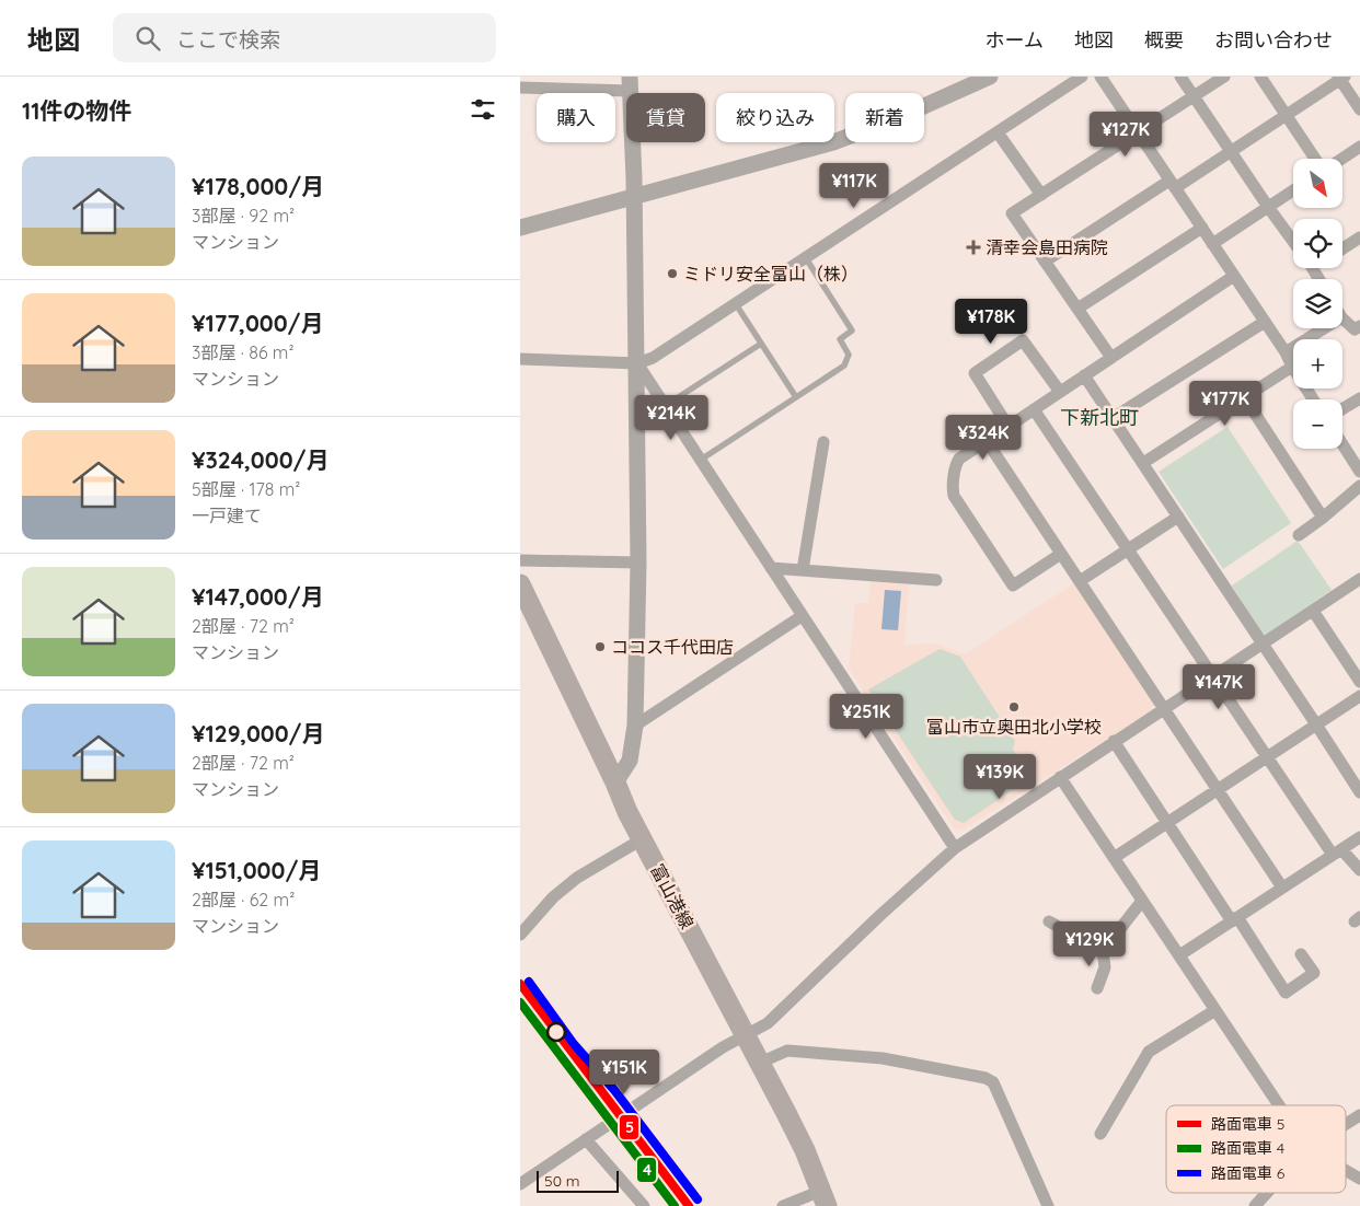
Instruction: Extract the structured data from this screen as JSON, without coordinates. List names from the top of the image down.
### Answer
{
  "streets": {
    "main road": ["富山港線"]
  },
  "districts": ["下新北町"],
  "places": {
    "health": ["清幸会島田病院"],
    "other": ["ミドリ安全富山（株）", "ココス千代田店", "富山市立奥田北小学校"]
  },
  "lines": ["tram line 6", "tram line 5", "tram line 4"],
  "legend": ["路面電車 5", "路面電車 4", "路面電車 6"],
  "scale_bar": "50 m",
  "north": "bottom right",
  "page": {
    "header": "地図",
    "search": "ここで検索",
    "nav": [
      "ホーム",
      "地図",
      "概要",
      "お問い合わせ"
    ],
    "heading": "11件の物件",
    "chip": [
      "購入",
      "賃貸",
      "絞り込み",
      "新着"
    ],
    "price": [
      "¥127K",
      "¥117K",
      "¥178K",
      "¥177K",
      "¥214K",
      "¥324K",
      "¥147K",
      "¥251K",
      "¥139K",
      "¥129K",
      "¥151K"
    ],
    "list": [
      {
        "name": "¥178,000/月",
        "note": "3部屋 · 92 m² · マンション"
      },
      {
        "name": "¥177,000/月",
        "note": "3部屋 · 86 m² · マンション"
      },
      {
        "name": "¥324,000/月",
        "note": "5部屋 · 178 m² · 一戸建て"
      },
      {
        "name": "¥147,000/月",
        "note": "2部屋 · 72 m² · マンション"
      },
      {
        "name": "¥129,000/月",
        "note": "2部屋 · 72 m² · マンション"
      },
      {
        "name": "¥151,000/月",
        "note": "2部屋 · 62 m² · マンション"
      }
    ],
    "map_buttons": ["+", "−"],
    "scale": "50 m"
  }
}
